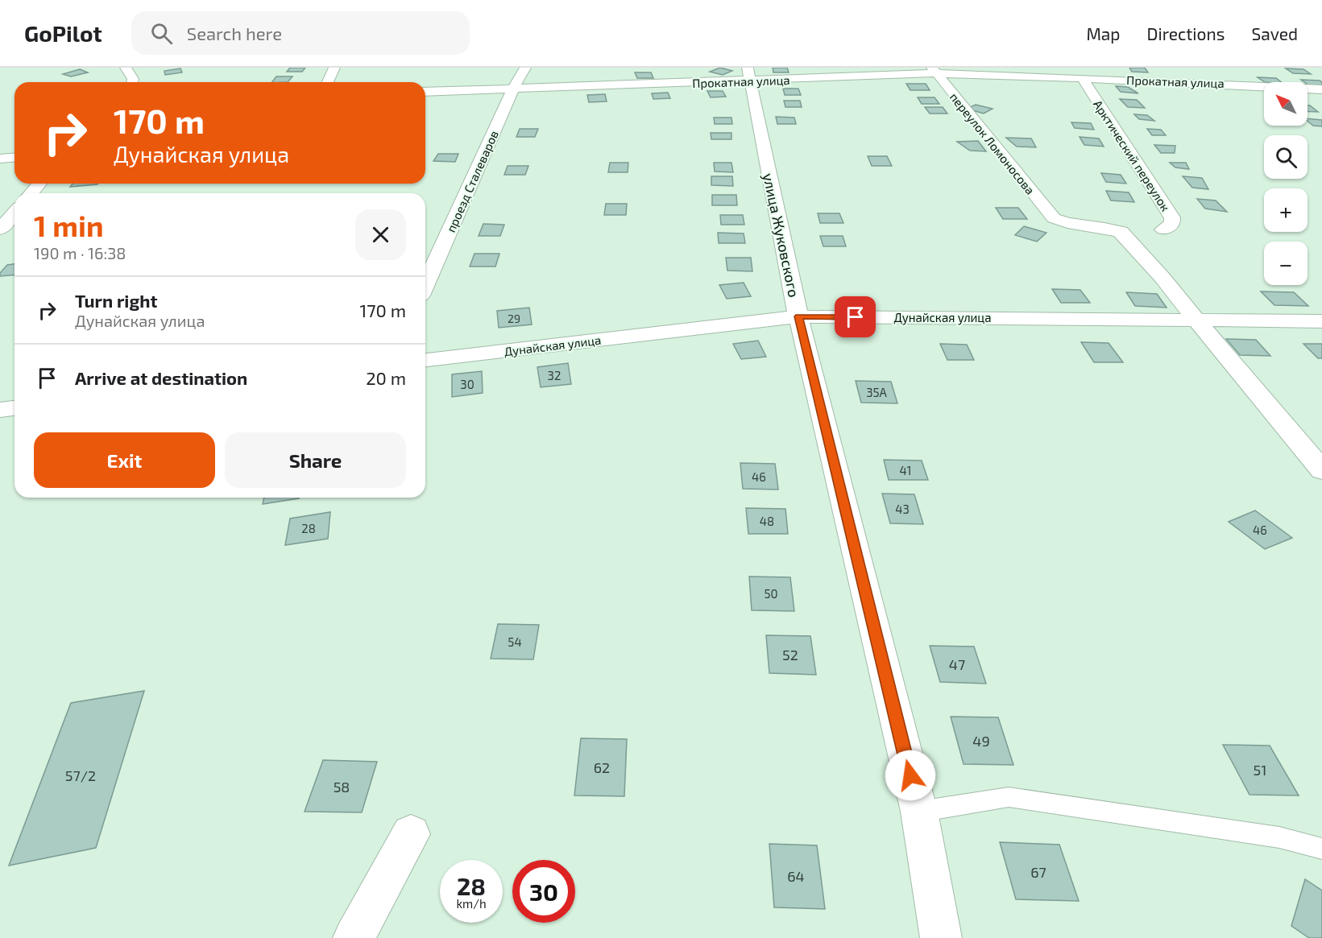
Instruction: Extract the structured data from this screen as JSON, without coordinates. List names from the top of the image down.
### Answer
{
  "streets": {
    "street": [
      "Прокатная улица",
      "переулок Ломоносова",
      "Арктический переулок",
      "проезд Сталеваров",
      "улица Жуковского",
      "Дунайская улица"
    ]
  },
  "crossings": [
    ["Прокатная улица", "переулок Ломоносова"],
    ["Прокатная улица", "Арктический переулок"],
    ["Прокатная улица", "проезд Сталеваров"],
    ["Прокатная улица", "улица Жуковского"],
    ["переулок Ломоносова", "Дунайская улица"],
    ["улица Жуковского", "Дунайская улица"]
  ],
  "house_numbers": [
    "29",
    "32",
    "30",
    "35А",
    "41",
    "46",
    "43",
    "48",
    "28",
    "46",
    "50",
    "54",
    "52",
    "47",
    "49",
    "62",
    "51",
    "57/2",
    "58",
    "67",
    "64"
  ],
  "north": "top left",
  "page": {
    "header": "GoPilot",
    "search": "Search here",
    "nav": ["Map", "Directions", "Saved"],
    "map_buttons": ["+", "−"],
    "turn": ["170 m", "Дунайская улица"],
    "heading": ["1 min", "190 m · 16:38"],
    "list": [
      {
        "name": "Turn right",
        "note": "Дунайская улица",
        "value": "170 m"
      },
      {
        "name": "Arrive at destination",
        "value": "20 m"
      }
    ],
    "buttons": ["Exit", "Share"],
    "speed": "28 km/h",
    "limit": "30"
  }
}
